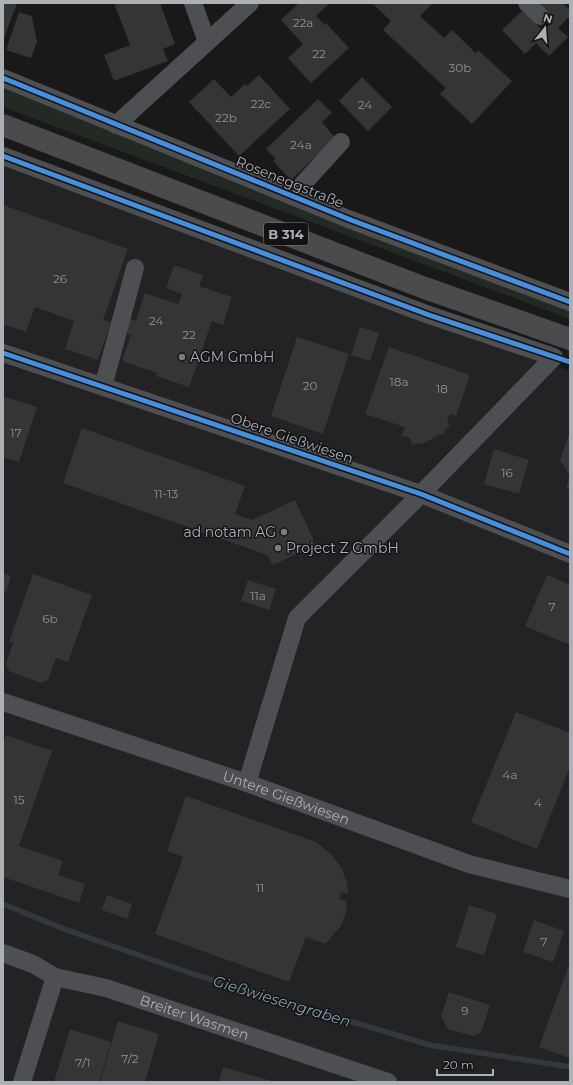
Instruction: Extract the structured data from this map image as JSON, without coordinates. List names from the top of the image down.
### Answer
{
  "streets": {
    "main road": ["B 314"],
    "street": [
      "Roseneggstraße",
      "Obere Gießwiesen",
      "Untere Gießwiesen",
      "Breiter Wasmen"
    ]
  },
  "water": ["Gießwiesengraben"],
  "places": ["AGM GmbH", "ad notam AG", "Project Z GmbH"],
  "house_numbers": [
    "22a",
    "22",
    "30b",
    "22c",
    "24",
    "22b",
    "24a",
    "26",
    "24",
    "22",
    "18a",
    "20",
    "18",
    "17",
    "16",
    "11-13",
    "11a",
    "7",
    "6b",
    "4a",
    "15",
    "4",
    "11",
    "7",
    "9",
    "7/2",
    "7/1"
  ],
  "scale_bar": "20 m",
  "north": "top"
}
